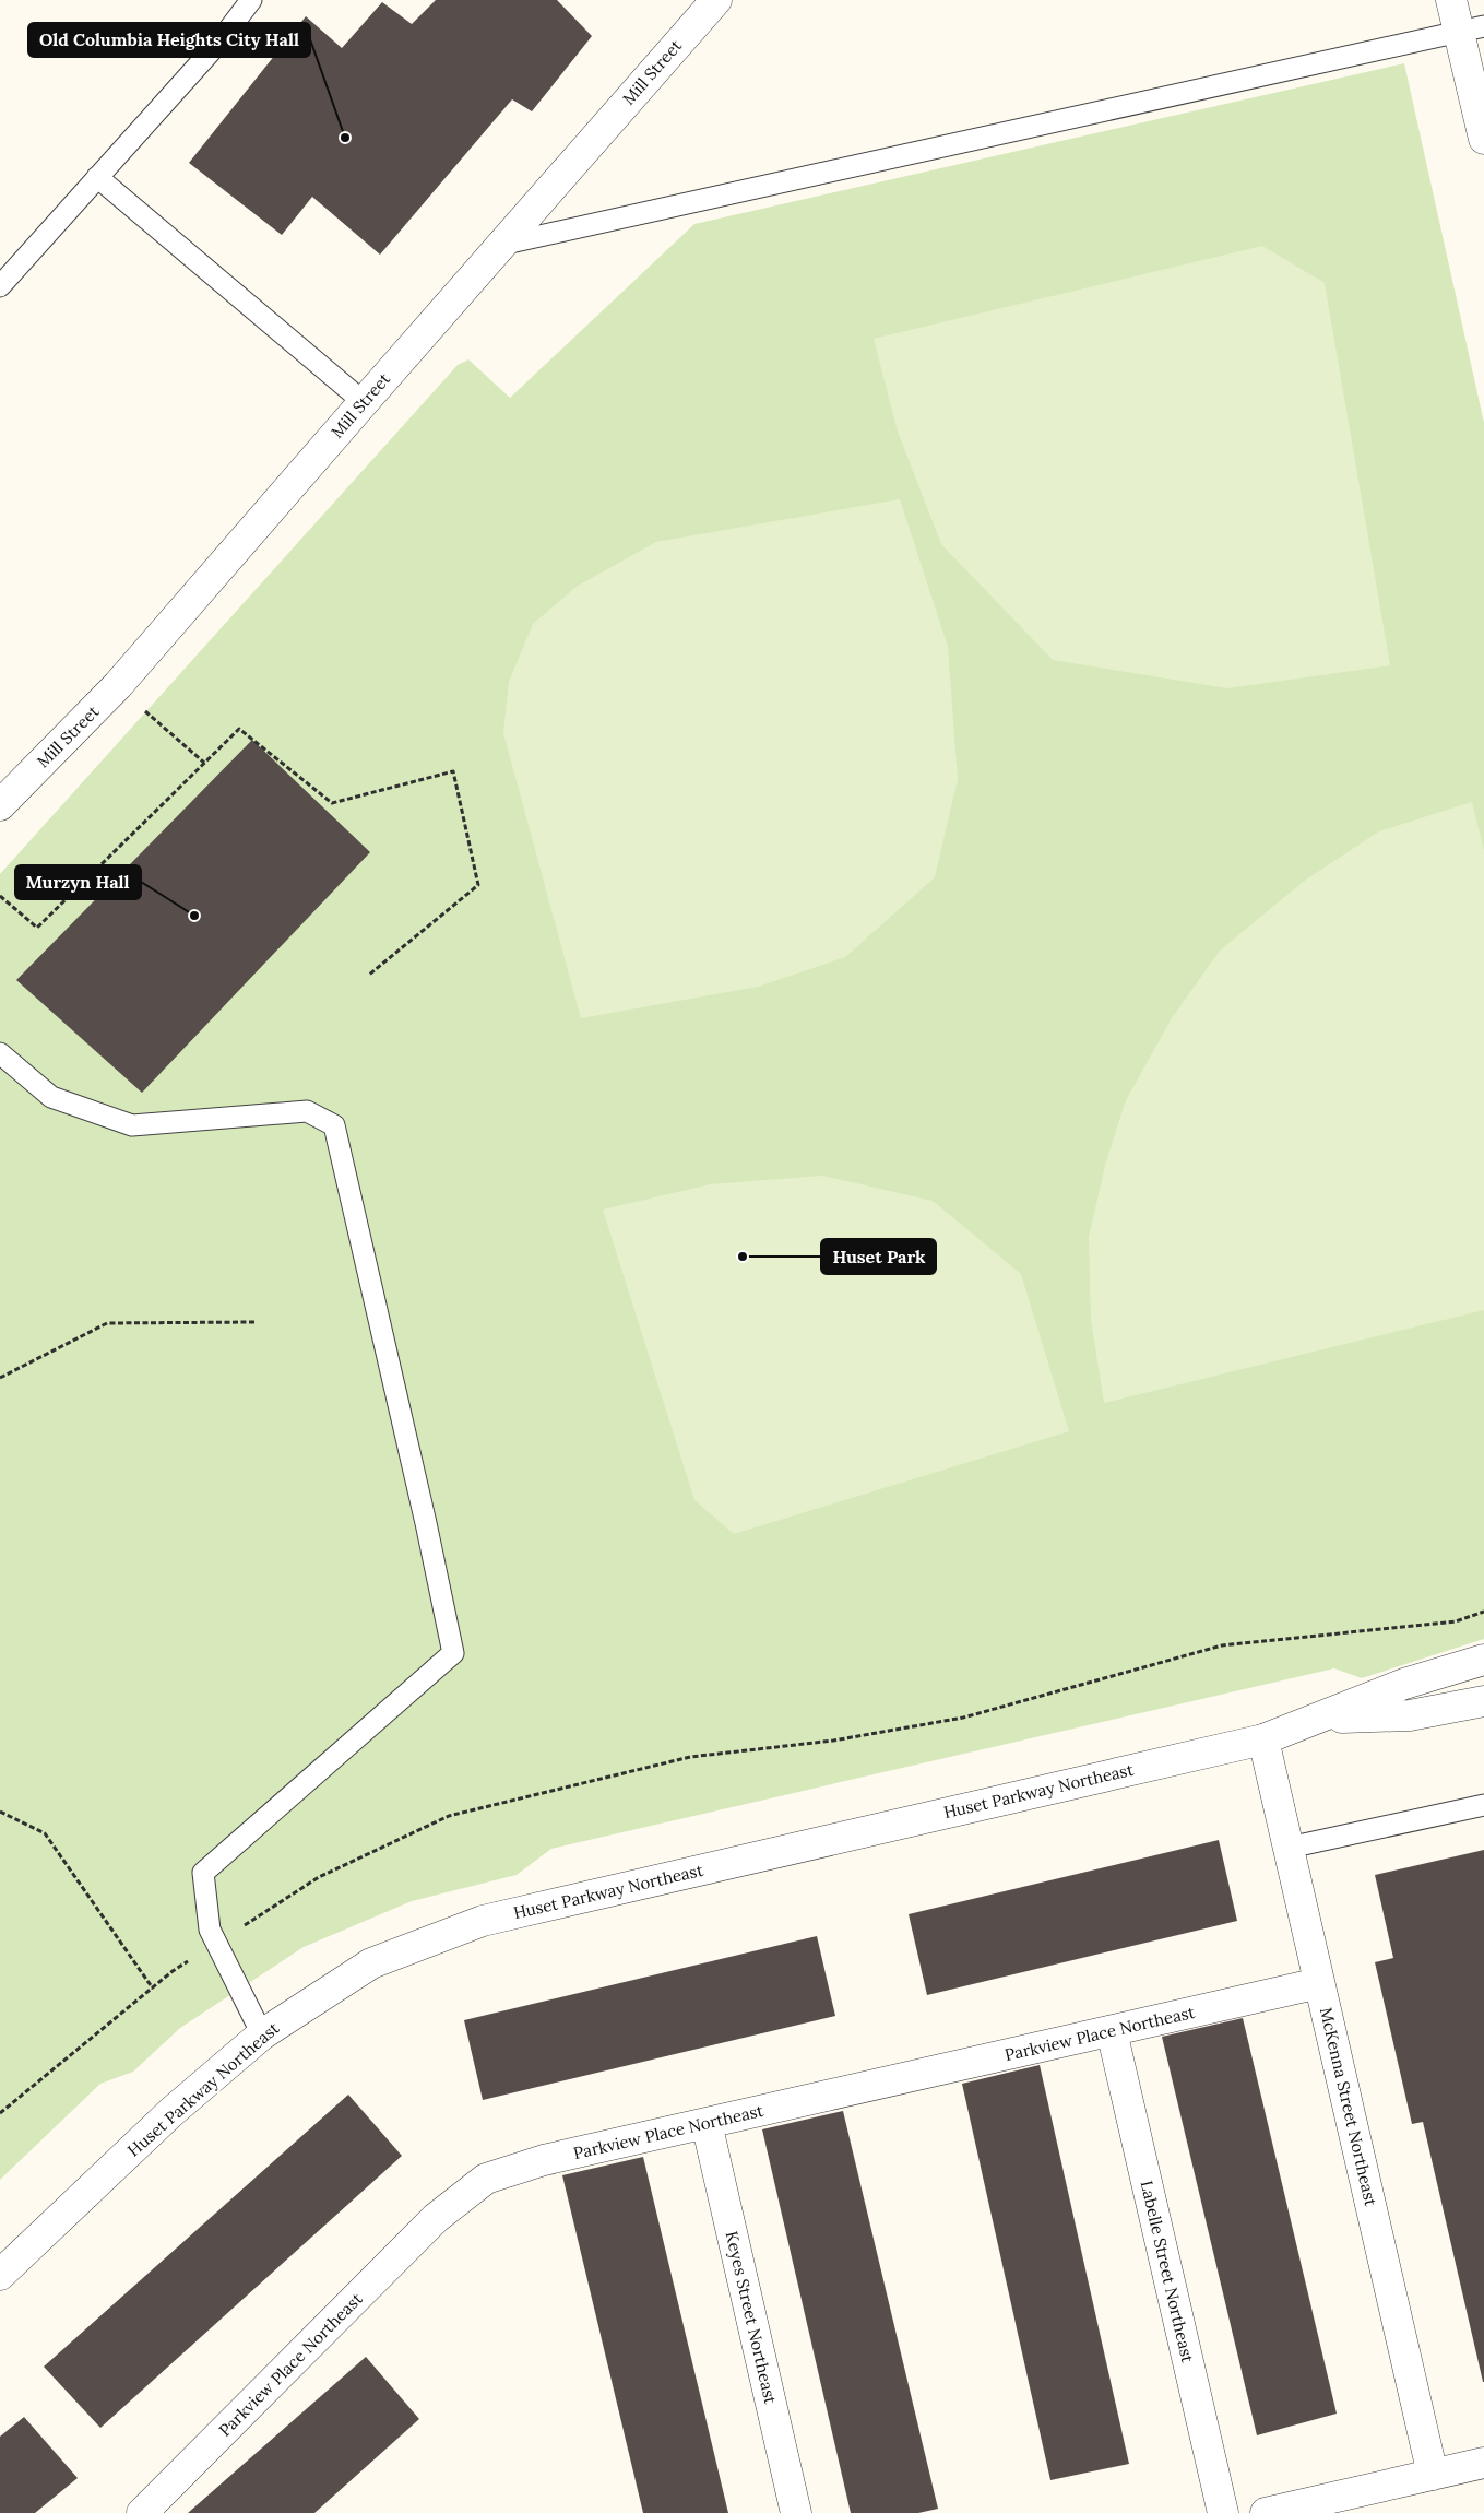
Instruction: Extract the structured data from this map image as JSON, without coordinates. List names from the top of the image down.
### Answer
{
  "streets": {
    "street": [
      "Mill Street",
      "Huset Parkway Northeast",
      "Parkview Place Northeast",
      "McKenna Street Northeast",
      "Labelle Street Northeast",
      "Keyes Street Northeast"
    ]
  },
  "crossings": [
    ["Huset Parkway Northeast", "McKenna Street Northeast"],
    ["Parkview Place Northeast", "McKenna Street Northeast"],
    ["Parkview Place Northeast", "Labelle Street Northeast"],
    ["Parkview Place Northeast", "Keyes Street Northeast"]
  ],
  "places": ["Old Columbia Heights City Hall", "Murzyn Hall", "Huset Park"]
}
